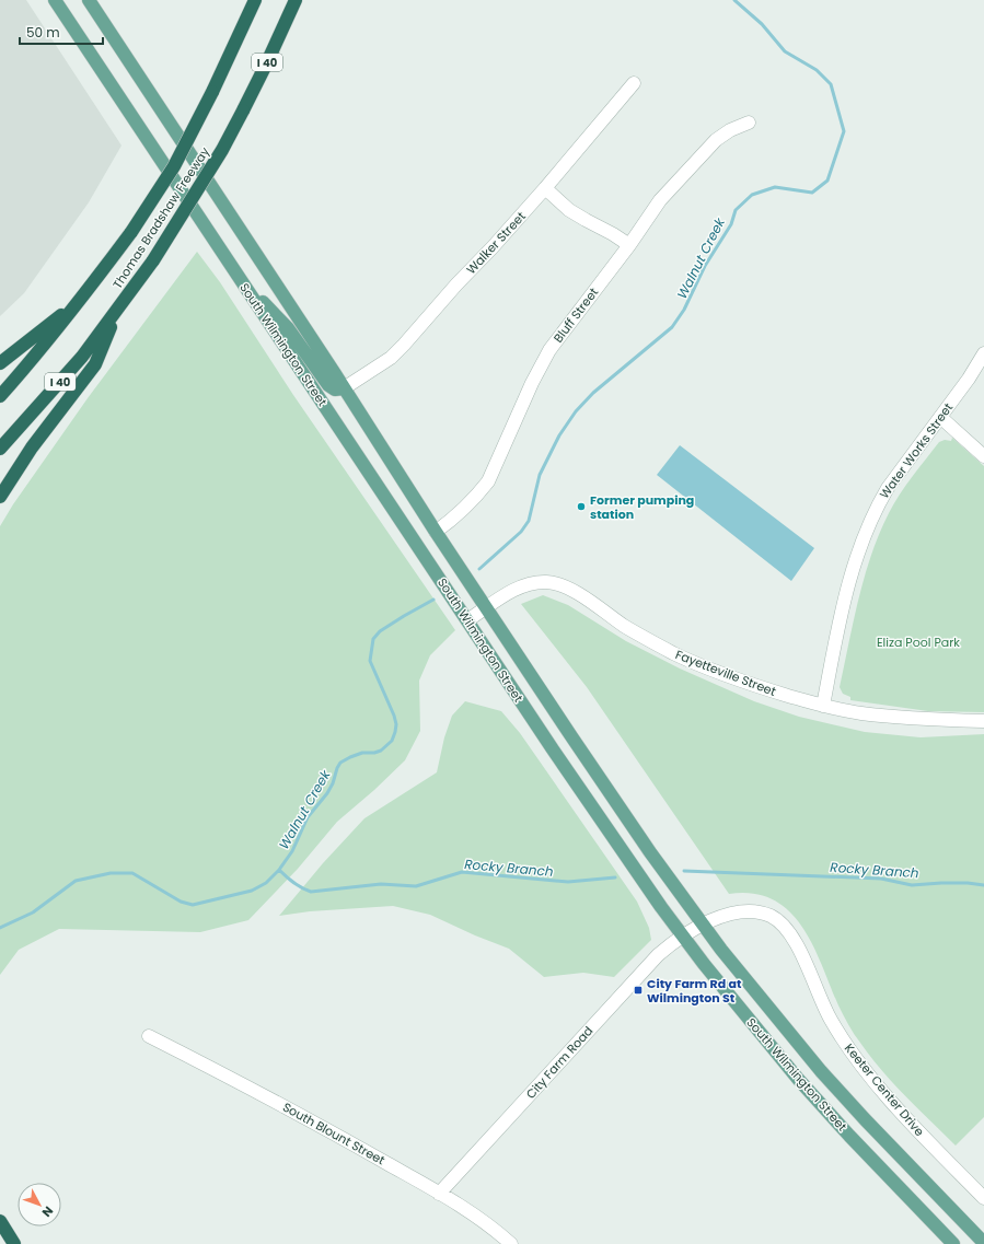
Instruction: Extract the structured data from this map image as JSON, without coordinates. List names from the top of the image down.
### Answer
{
  "streets": {
    "highway": ["I 40", "Thomas Bradshaw Freeway"],
    "main road": ["South Wilmington Street"],
    "street": [
      "Walker Street",
      "Bluff Street",
      "Water Works Street",
      "Fayetteville Street",
      "City Farm Road",
      "Keeter Center Drive",
      "South Blount Street"
    ]
  },
  "crossings": [
    ["Walker Street", "South Wilmington Street"],
    ["Bluff Street", "South Wilmington Street"],
    ["South Wilmington Street", "Fayetteville Street"],
    ["South Wilmington Street", "City Farm Road"],
    ["South Wilmington Street", "Keeter Center Drive"],
    ["Water Works Street", "Fayetteville Street"],
    ["City Farm Road", "Keeter Center Drive"],
    ["City Farm Road", "South Blount Street"]
  ],
  "water": ["Walnut Creek", "Rocky Branch"],
  "parks": ["Eliza Pool Park"],
  "places": {
    "other": ["Former pumping station"],
    "transit": ["City Farm Rd at Wilmington St"]
  },
  "scale_bar": "50 m",
  "north": "bottom right"
}
